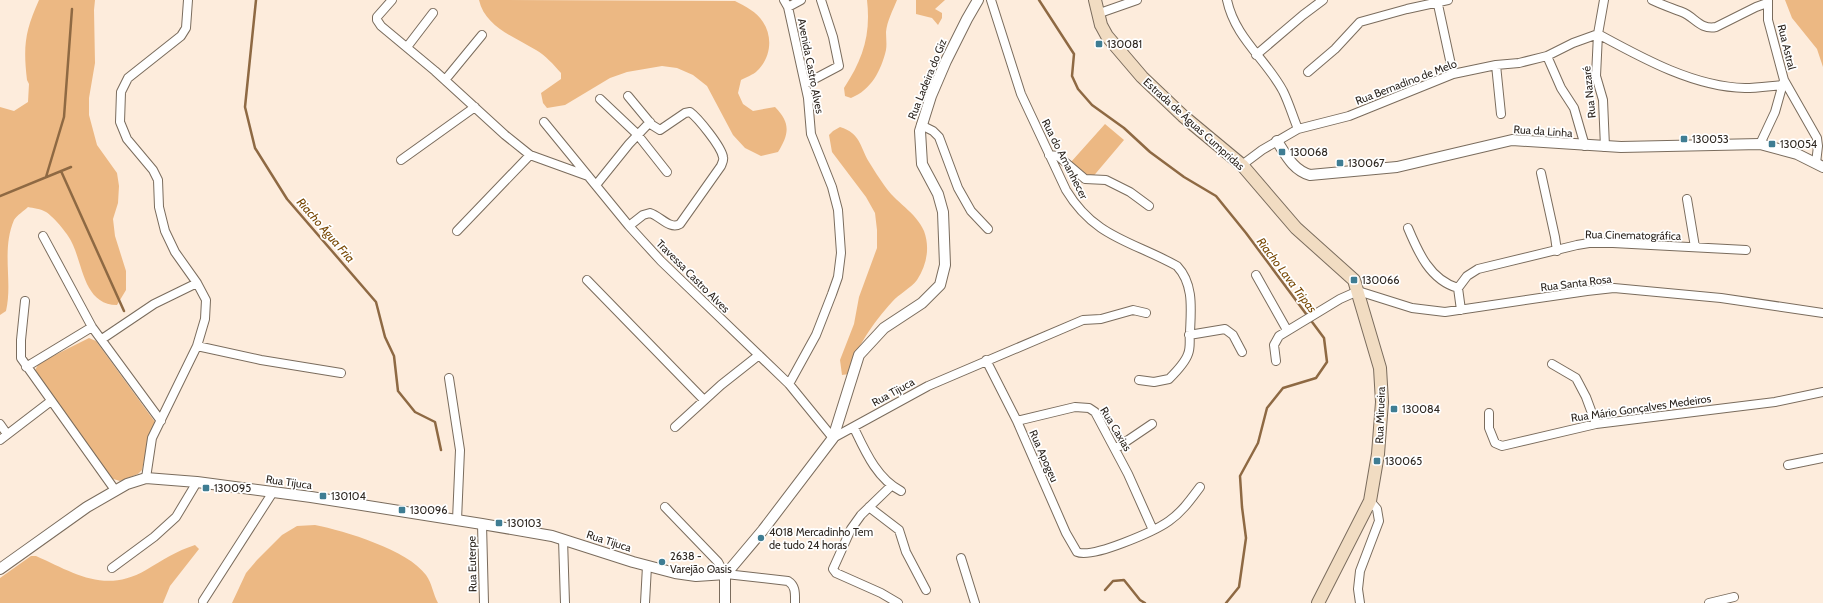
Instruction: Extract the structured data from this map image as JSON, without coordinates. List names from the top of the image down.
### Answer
{
  "streets": {
    "main road": ["Estrada de Águas Cumpridas", "Rua Mirueira"],
    "street": [
      "Rua Astral",
      "Avenida Castro Alves",
      "Rua Ladeira do Giz",
      "Rua Bernadino de Melo",
      "Rua Nazaré",
      "Rua da Linha",
      "Rua do Amanhecer",
      "Rua Cinematográfica",
      "Travessa Castro Alves",
      "Rua Santa Rosa",
      "Rua Tijuca",
      "Rua Mário Gonçalves Medeiros",
      "Rua Caxias",
      "Rua Apogeu",
      "Rua Euterpe"
    ]
  },
  "crossings": [
    ["Rua Astral", "Rua da Linha"],
    ["Avenida Castro Alves", "Travessa Castro Alves"],
    ["Rua Ladeira do Giz", "Travessa Castro Alves"],
    ["Rua Ladeira do Giz", "Rua Tijuca"],
    ["Rua Bernadino de Melo", "Rua Nazaré"],
    ["Rua Bernadino de Melo", "Estrada de Águas Cumpridas"],
    ["Rua Bernadino de Melo", "Rua da Linha"],
    ["Rua Nazaré", "Rua da Linha"],
    ["Estrada de Águas Cumpridas", "Rua Santa Rosa"],
    ["Estrada de Águas Cumpridas", "Rua Mirueira"],
    ["Travessa Castro Alves", "Rua Tijuca"],
    ["Rua Tijuca", "Rua Apogeu"],
    ["Rua Tijuca", "Rua Euterpe"],
    ["Rua Caxias", "Rua Apogeu"]
  ],
  "water": ["Riacho Água Fria", "Riacho Lava Tripas"],
  "places": {
    "transit": [
      "130081",
      "130053",
      "130054",
      "130068",
      "130067",
      "130066",
      "130084",
      "130065",
      "130095",
      "130104",
      "130096",
      "130103"
    ],
    "other": ["4018 Mercadinho Tem de tudo 24 horas", "2638 - Varejão Oasis"]
  }
}
